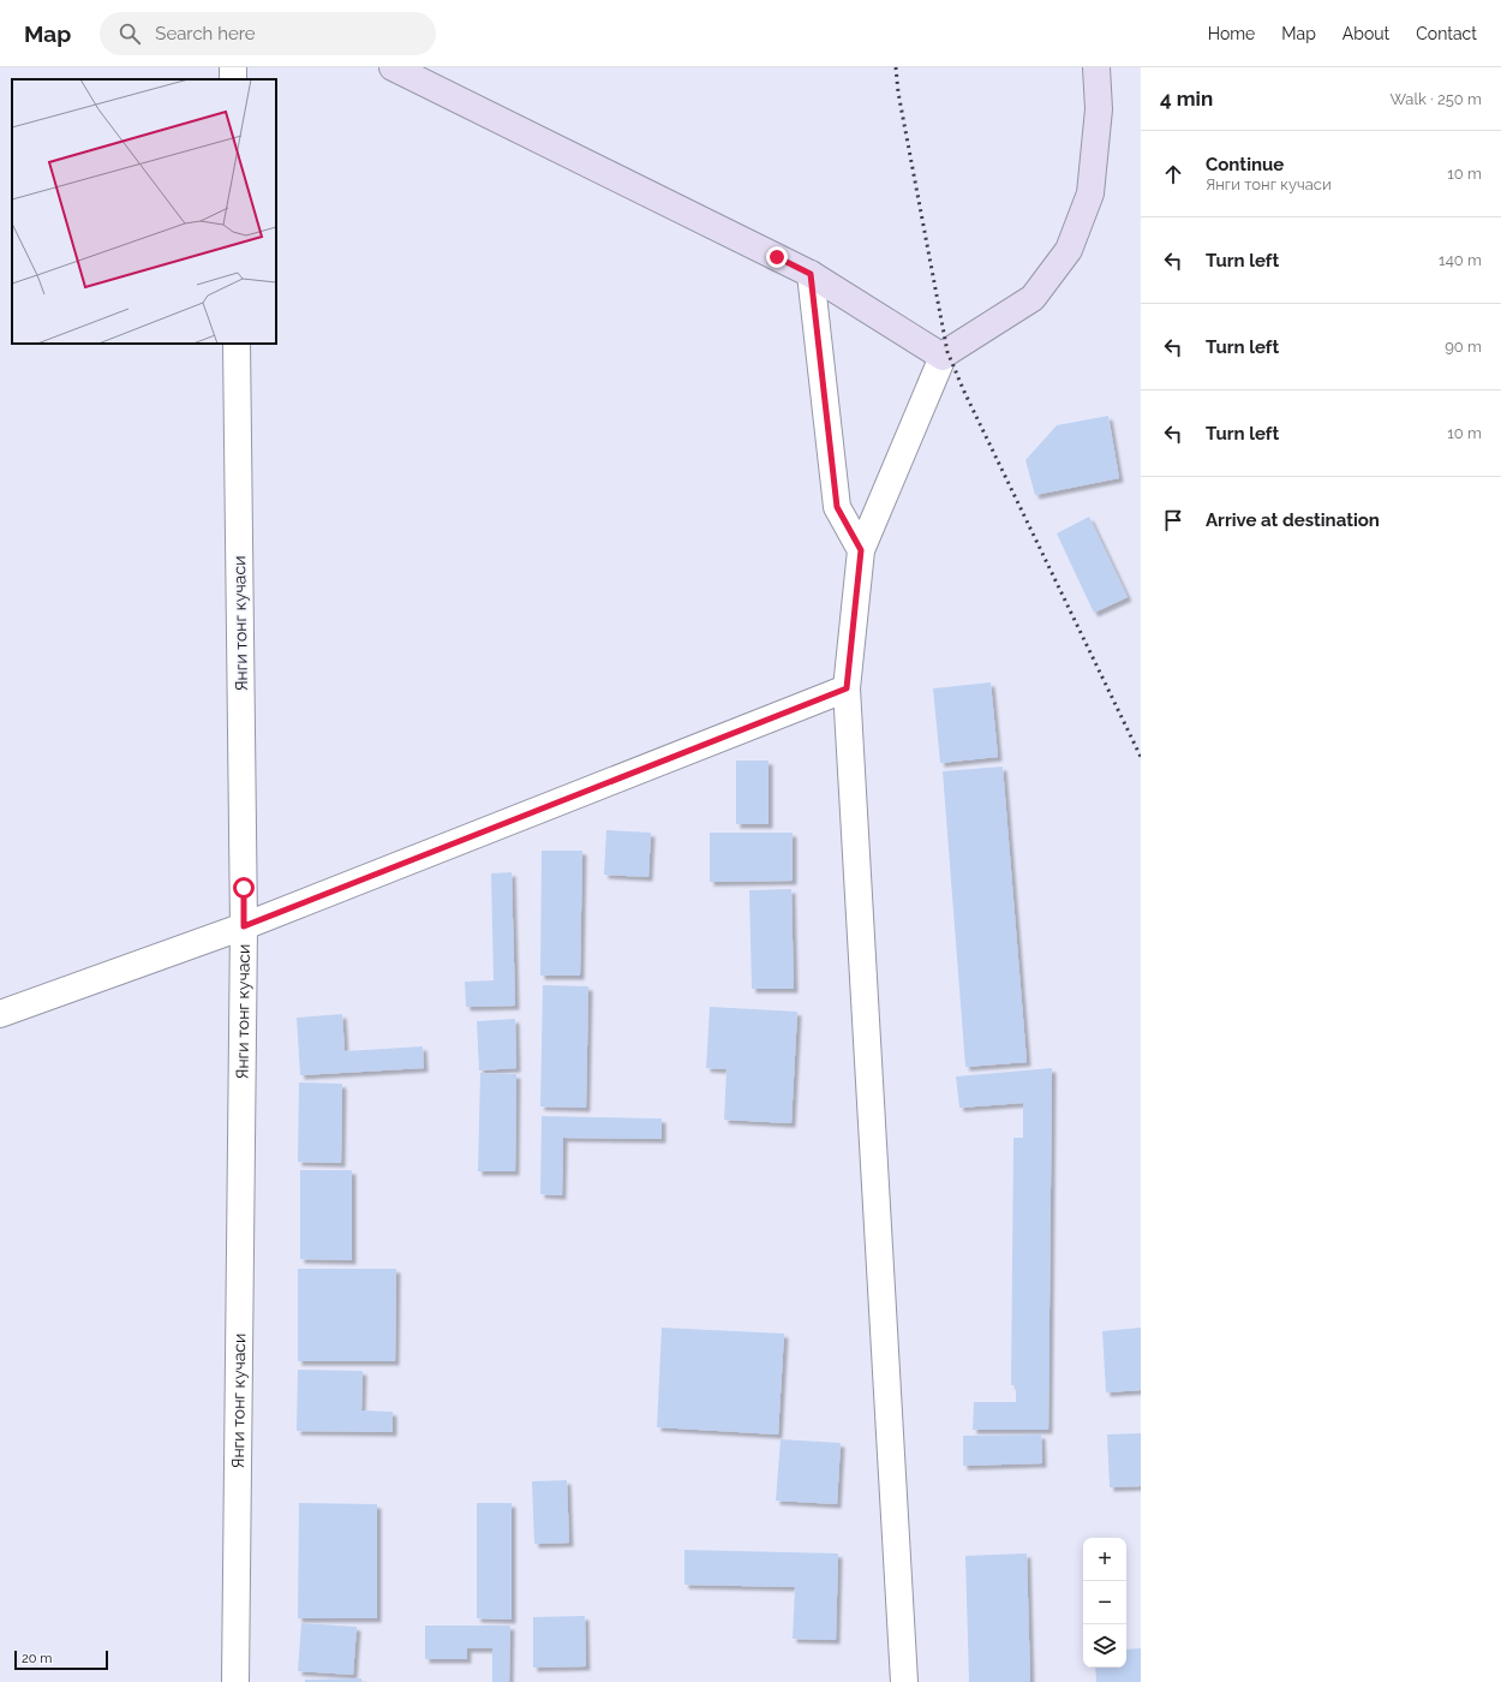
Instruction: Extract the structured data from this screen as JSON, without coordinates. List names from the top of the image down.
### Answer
{
  "streets": {
    "street": ["Янги тонг кучаси"]
  },
  "scale_bar": "20 m",
  "page": {
    "header": "Map",
    "search": "Search here",
    "nav": [
      "Home",
      "Map",
      "About",
      "Contact"
    ],
    "heading": ["4 min", "Walk · 250 m"],
    "list": [
      ["Continue", "Янги тонг кучаси", "10 m"],
      ["Turn left", "140 m"],
      ["Turn left", "90 m"],
      ["Turn left", "10 m"],
      "Arrive at destination"
    ],
    "map_buttons": ["+", "−"],
    "scale": "20 m"
  }
}
